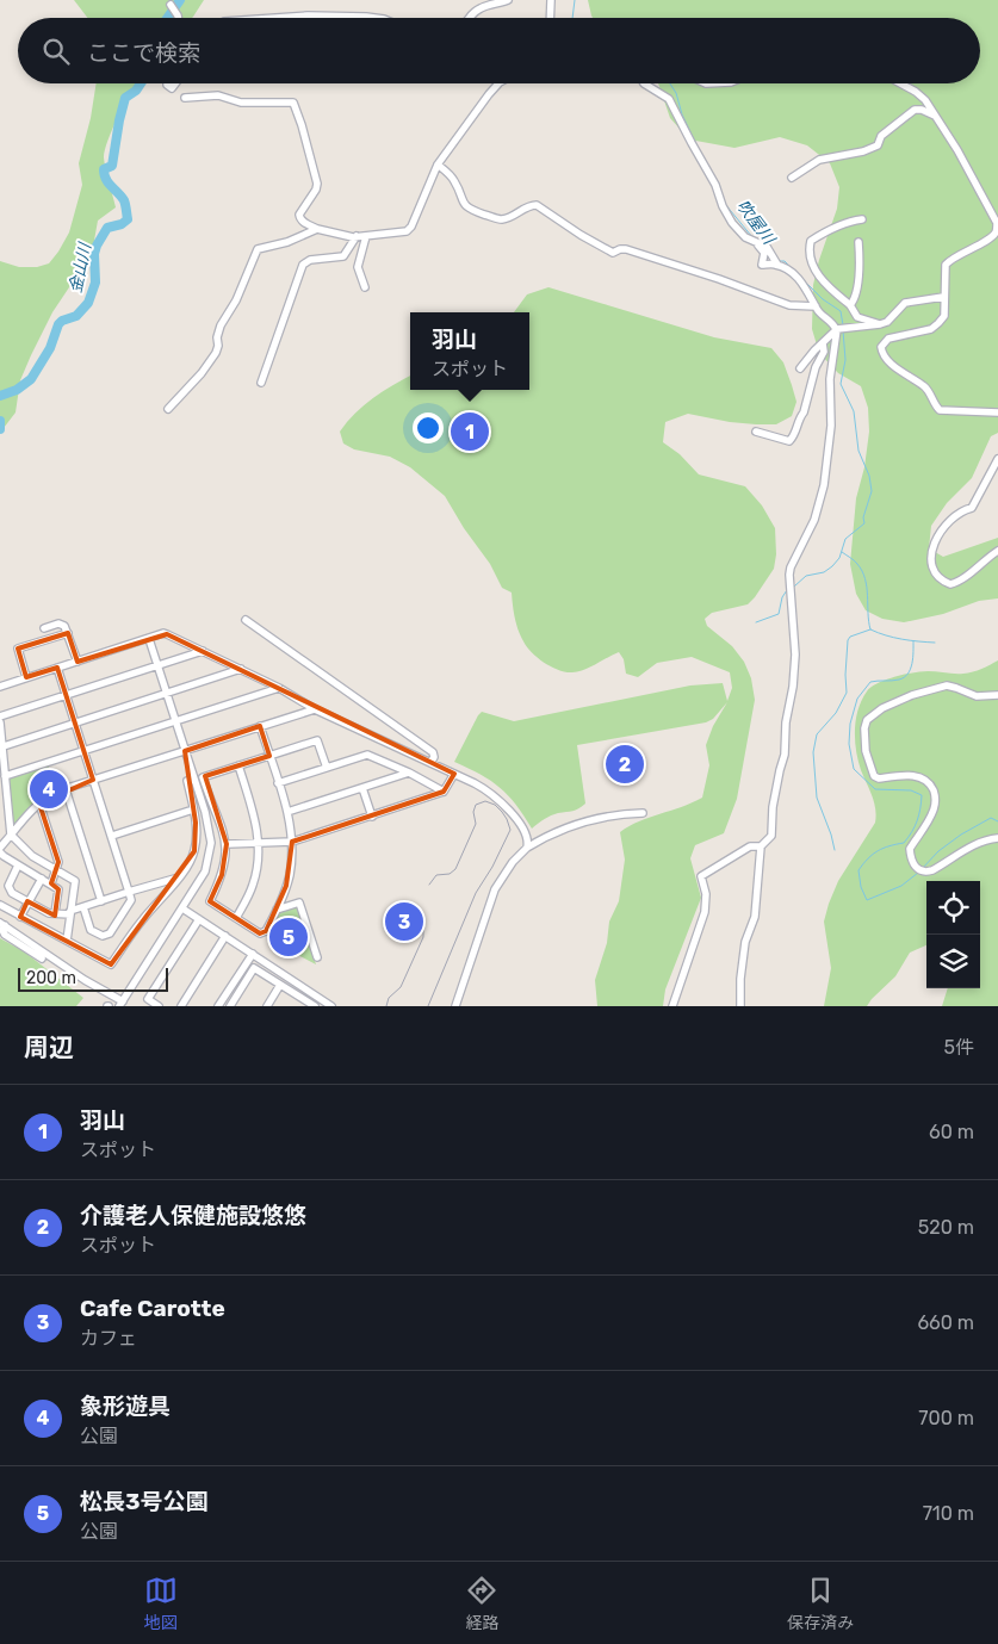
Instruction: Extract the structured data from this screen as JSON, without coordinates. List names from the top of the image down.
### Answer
{
  "water": ["吹屋川", "金山川"],
  "scale_bar": "200 m",
  "page": {
    "search": "ここで検索",
    "popup": ["羽山", "スポット"],
    "pins": [
      "1",
      "2",
      "4",
      "3",
      "5"
    ],
    "scale": "200 m",
    "heading": ["周辺", "5件"],
    "list": [
      {
        "mark": "1",
        "name": "羽山",
        "note": "スポット",
        "value": "60 m"
      },
      {
        "mark": "2",
        "name": "介護老人保健施設悠悠",
        "note": "スポット",
        "value": "520 m"
      },
      {
        "mark": "3",
        "name": "Cafe Carotte",
        "note": "カフェ",
        "value": "660 m"
      },
      {
        "mark": "4",
        "name": "象形遊具",
        "note": "公園",
        "value": "700 m"
      },
      {
        "mark": "5",
        "name": "松長3号公園",
        "note": "公園",
        "value": "710 m"
      }
    ],
    "nav": ["地図", "経路", "保存済み"]
  }
}
